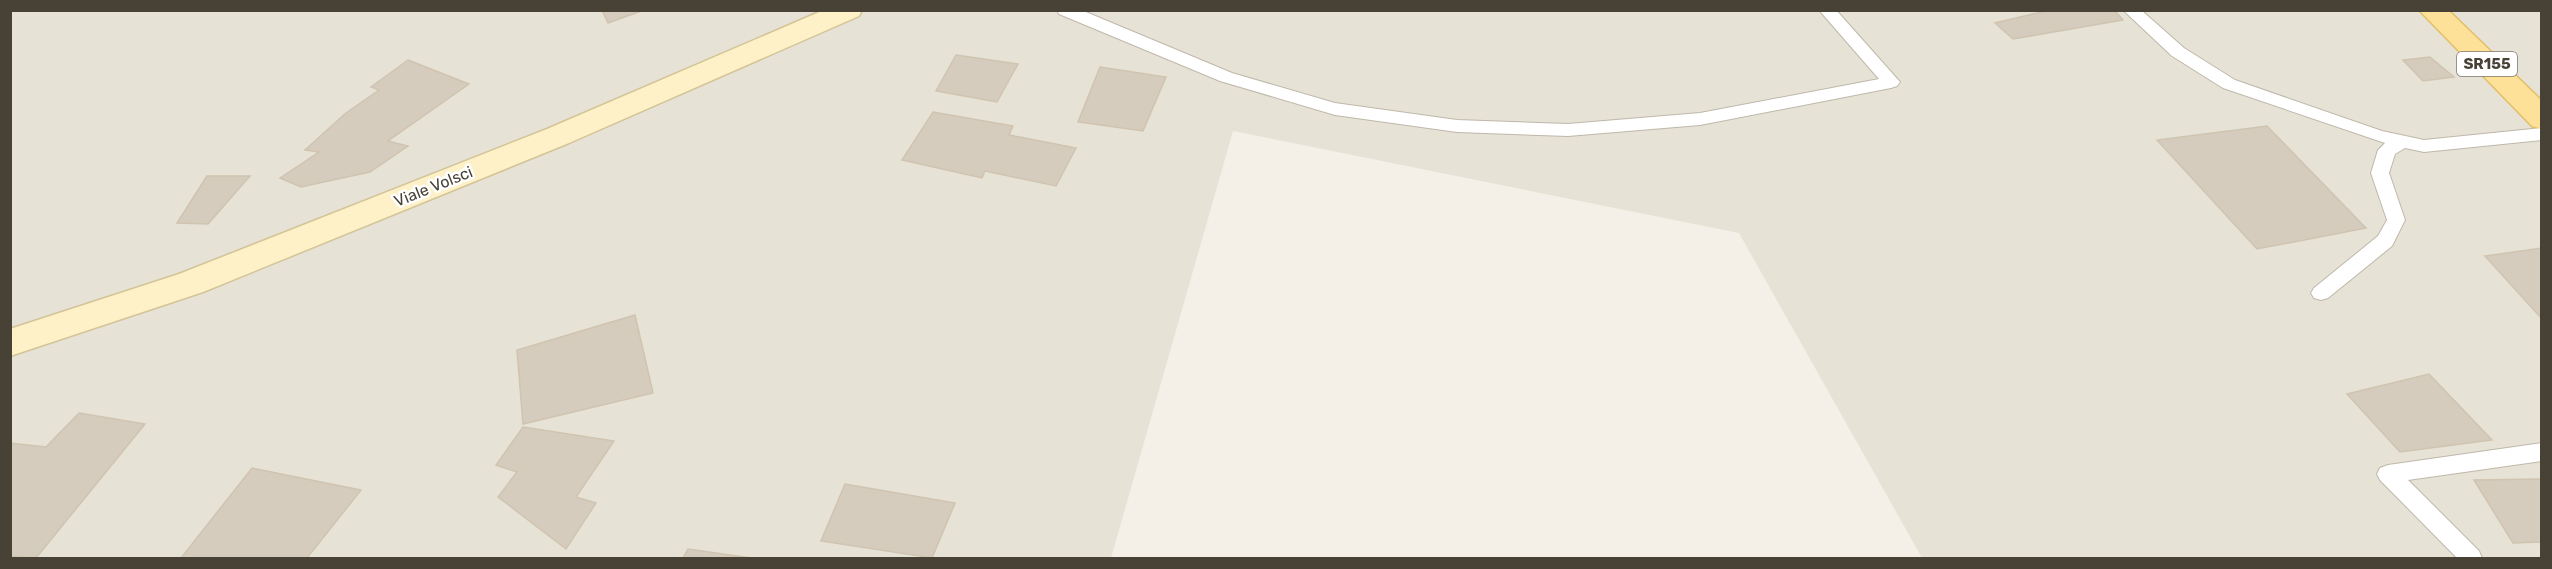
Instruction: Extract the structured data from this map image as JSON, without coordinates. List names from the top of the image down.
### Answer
{
  "streets": {
    "main road": ["SR155", "Viale Volsci"]
  }
}
